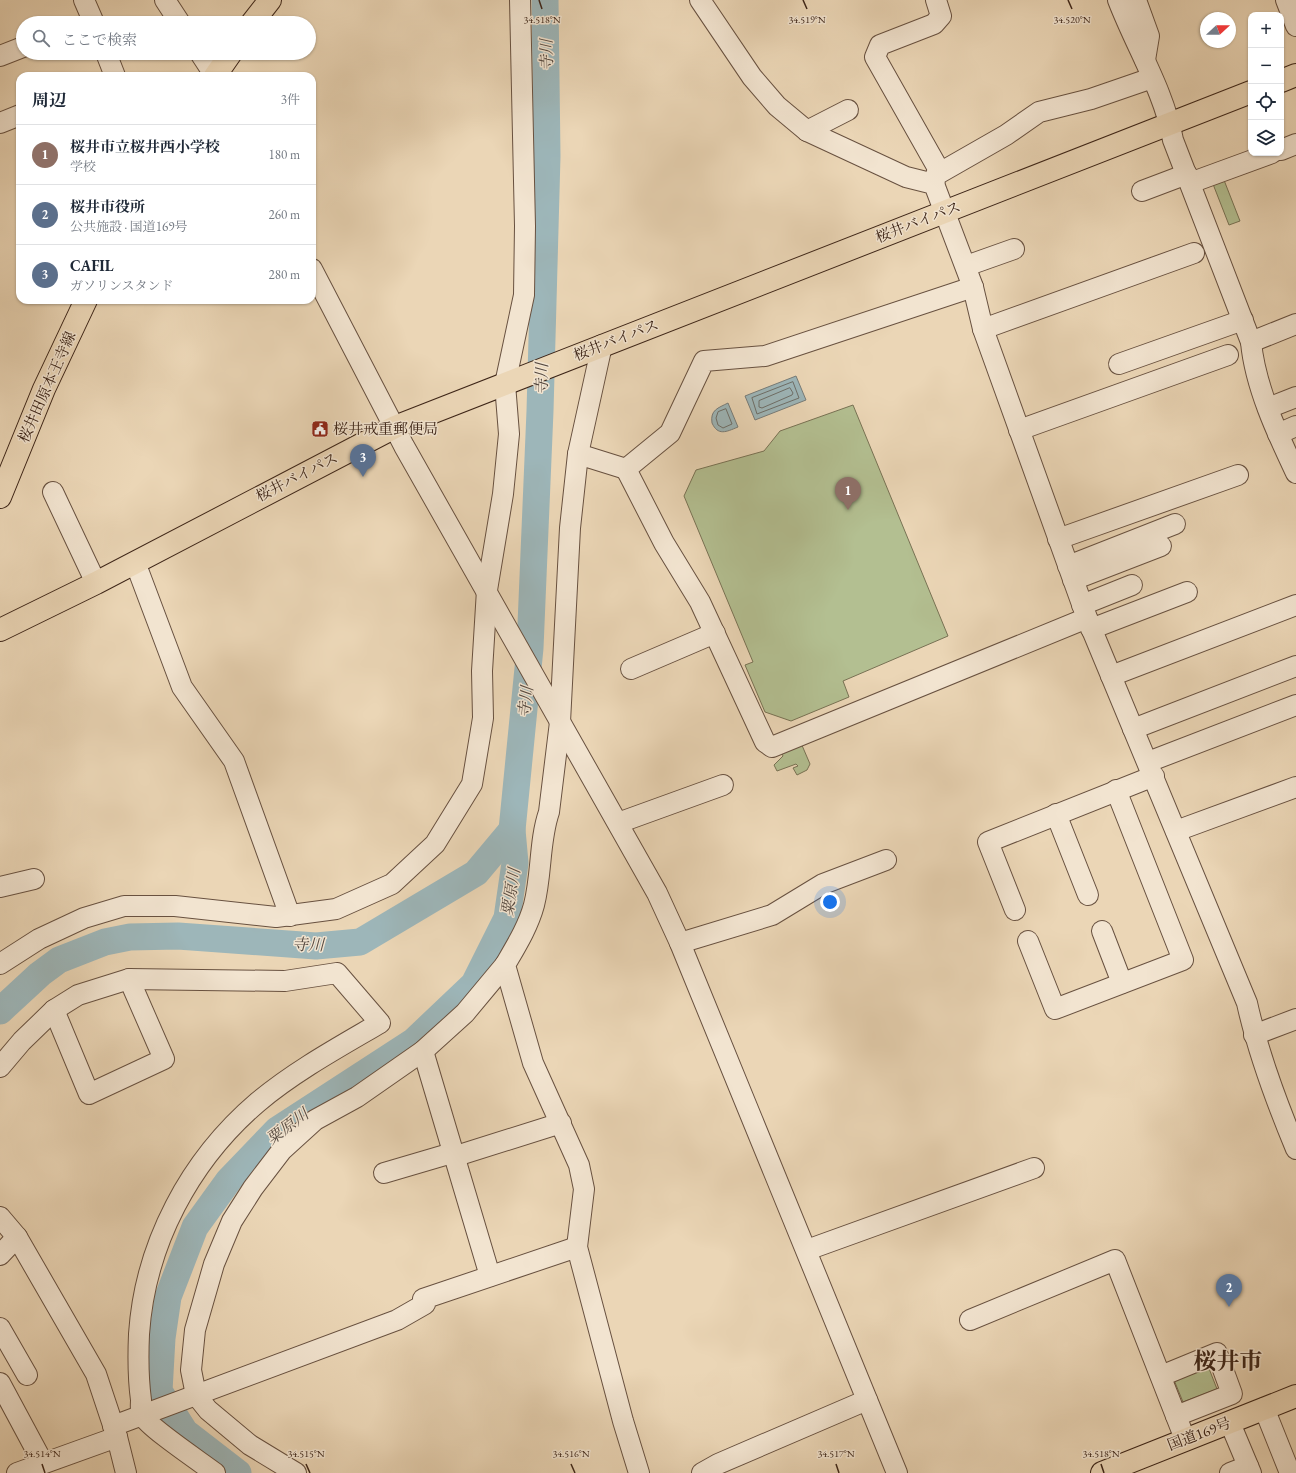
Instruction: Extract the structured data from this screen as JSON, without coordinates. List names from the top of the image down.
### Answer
{
  "streets": {
    "main road": ["桜井バイパス", "桜井田原本王寺線", "国道169号"]
  },
  "districts": ["桜井市"],
  "water": ["寺川", "粟原川"],
  "places": {
    "public building": ["桜井戒重郵便局"]
  },
  "north": "right",
  "page": {
    "map_buttons": ["+", "−"],
    "search": "ここで検索",
    "heading": ["周辺", "3件"],
    "list": [
      {
        "mark": "1",
        "name": "桜井市立桜井西小学校",
        "note": "学校",
        "value": "180 m"
      },
      {
        "mark": "2",
        "name": "桜井市役所",
        "note": "公共施設 · 国道169号",
        "value": "260 m"
      },
      {
        "mark": "3",
        "name": "CAFIL",
        "note": "ガソリンスタンド",
        "value": "280 m"
      }
    ],
    "pins": ["3", "1", "2"]
  },
  "coordinates": [
    "34.520°N",
    "34.518°N",
    "34.519°N",
    "34.514°N",
    "34.515°N",
    "34.516°N",
    "34.517°N"
  ]
}
